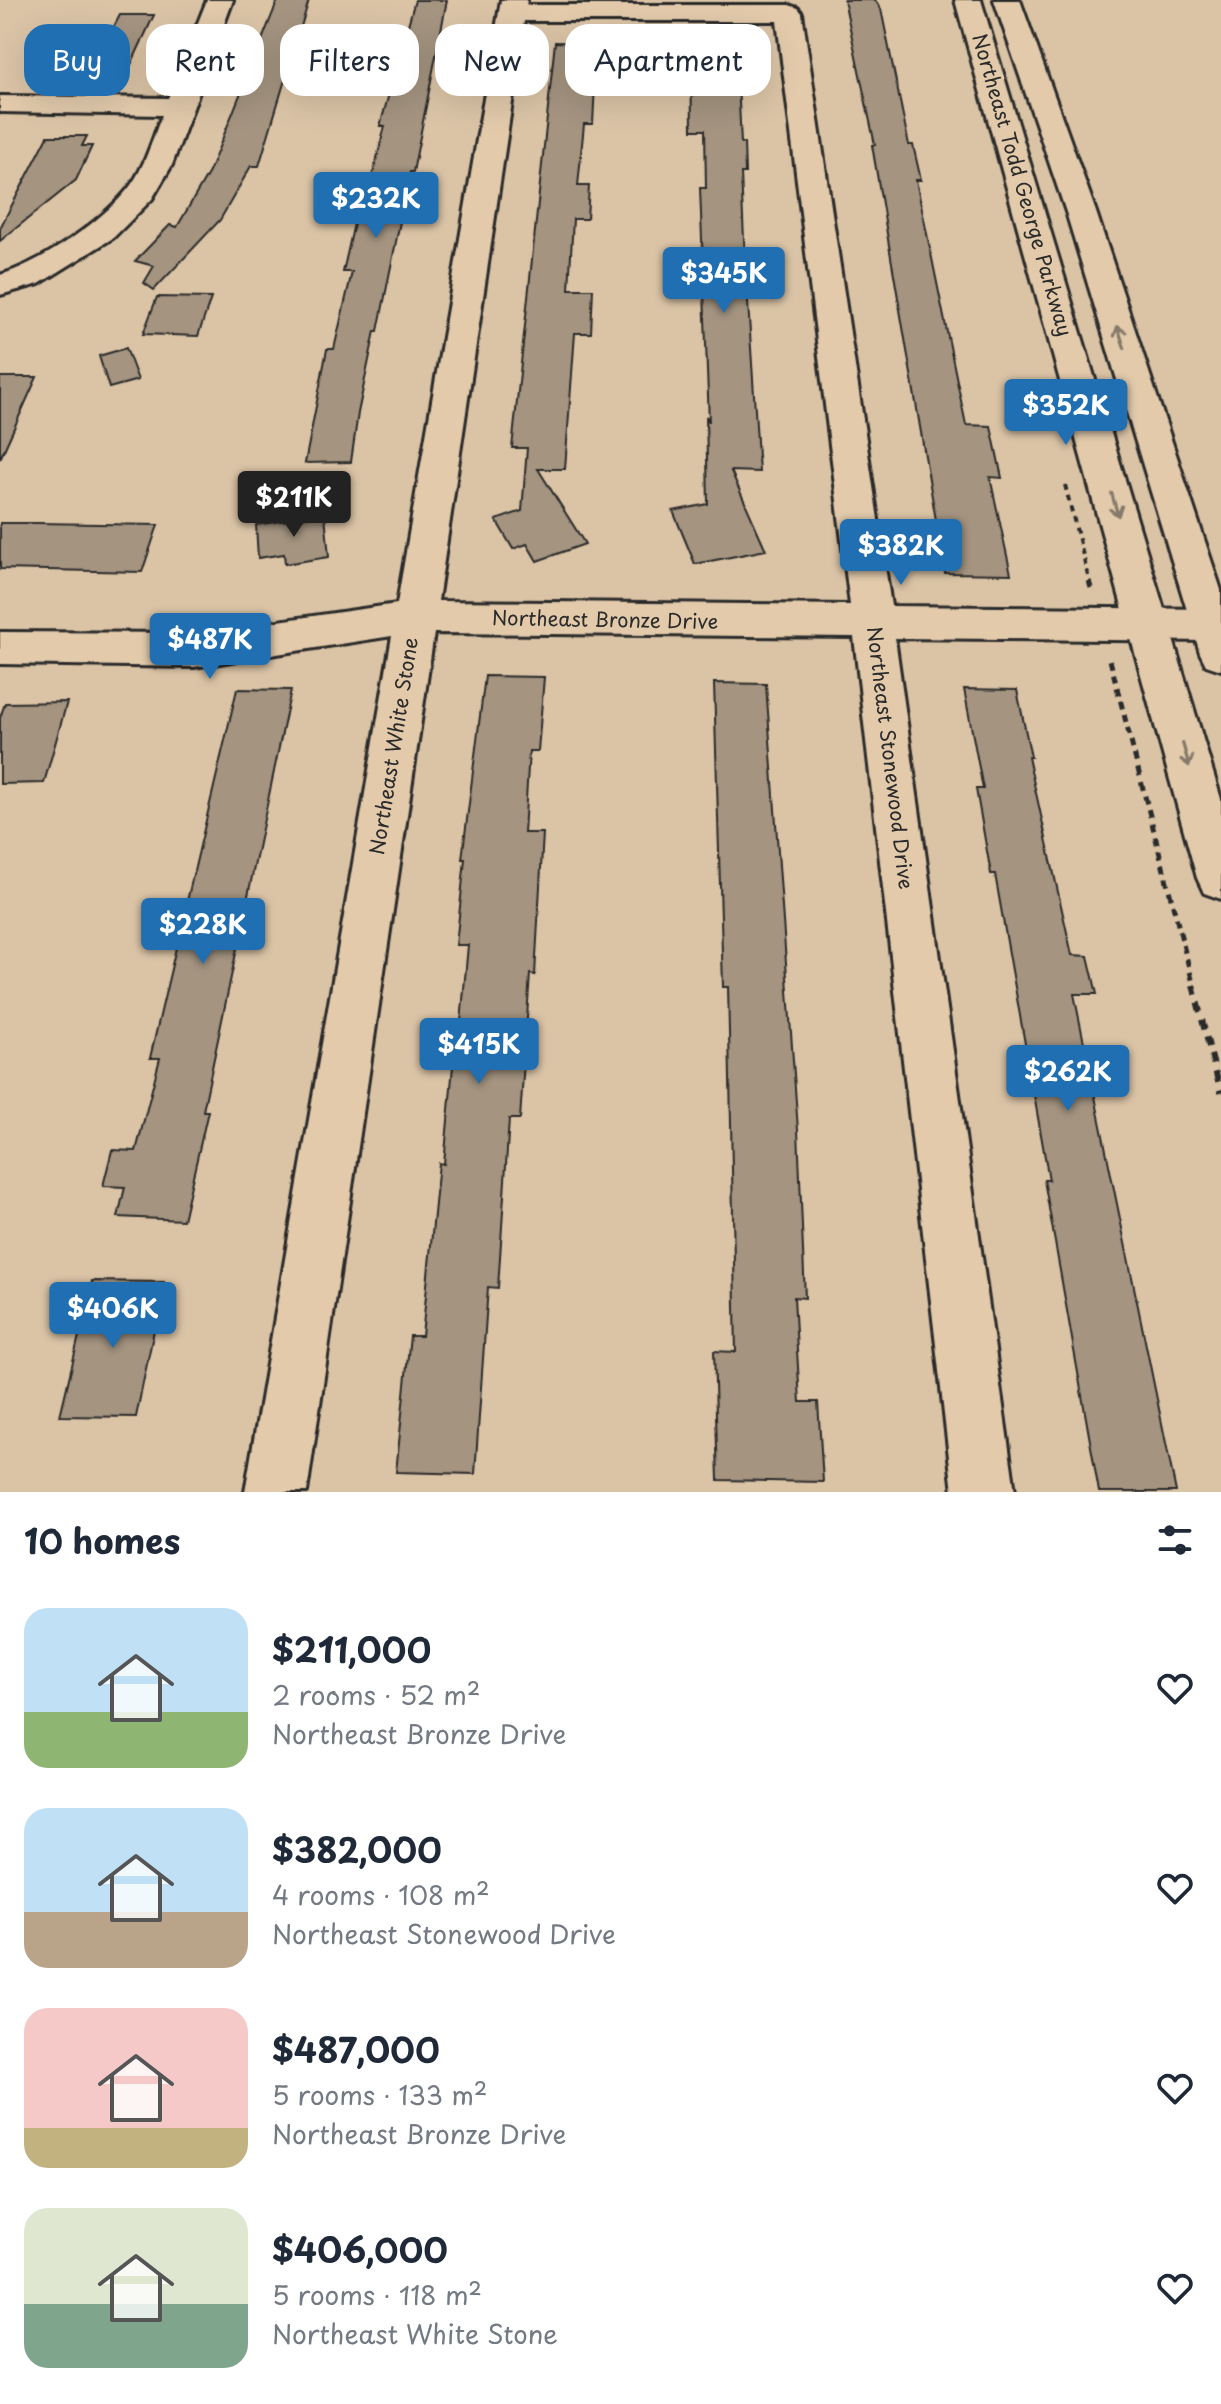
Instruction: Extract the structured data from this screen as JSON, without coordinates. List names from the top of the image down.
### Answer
{
  "streets": {
    "street": [
      "Northeast Todd George Parkway",
      "Northeast Bronze Drive",
      "Northeast White Stone",
      "Northeast Stonewood Drive"
    ]
  },
  "crossings": [
    ["Northeast Todd George Parkway", "Northeast Bronze Drive"],
    ["Northeast Bronze Drive", "Northeast White Stone"],
    ["Northeast Bronze Drive", "Northeast Stonewood Drive"],
    ["Northeast White Stone", "Northeast Stonewood Drive"]
  ],
  "page": {
    "chip": [
      "Buy",
      "Rent",
      "Filters",
      "New",
      "Apartment"
    ],
    "price": [
      "$232K",
      "$345K",
      "$352K",
      "$211K",
      "$382K",
      "$487K",
      "$228K",
      "$415K",
      "$262K",
      "$406K"
    ],
    "heading": "10 homes",
    "list": [
      {
        "name": "$211,000",
        "note": "2 rooms · 52 m² · Northeast Bronze Drive"
      },
      {
        "name": "$382,000",
        "note": "4 rooms · 108 m² · Northeast Stonewood Drive"
      },
      {
        "name": "$487,000",
        "note": "5 rooms · 133 m² · Northeast Bronze Drive"
      },
      {
        "name": "$406,000",
        "note": "5 rooms · 118 m² · Northeast White Stone"
      }
    ]
  }
}
